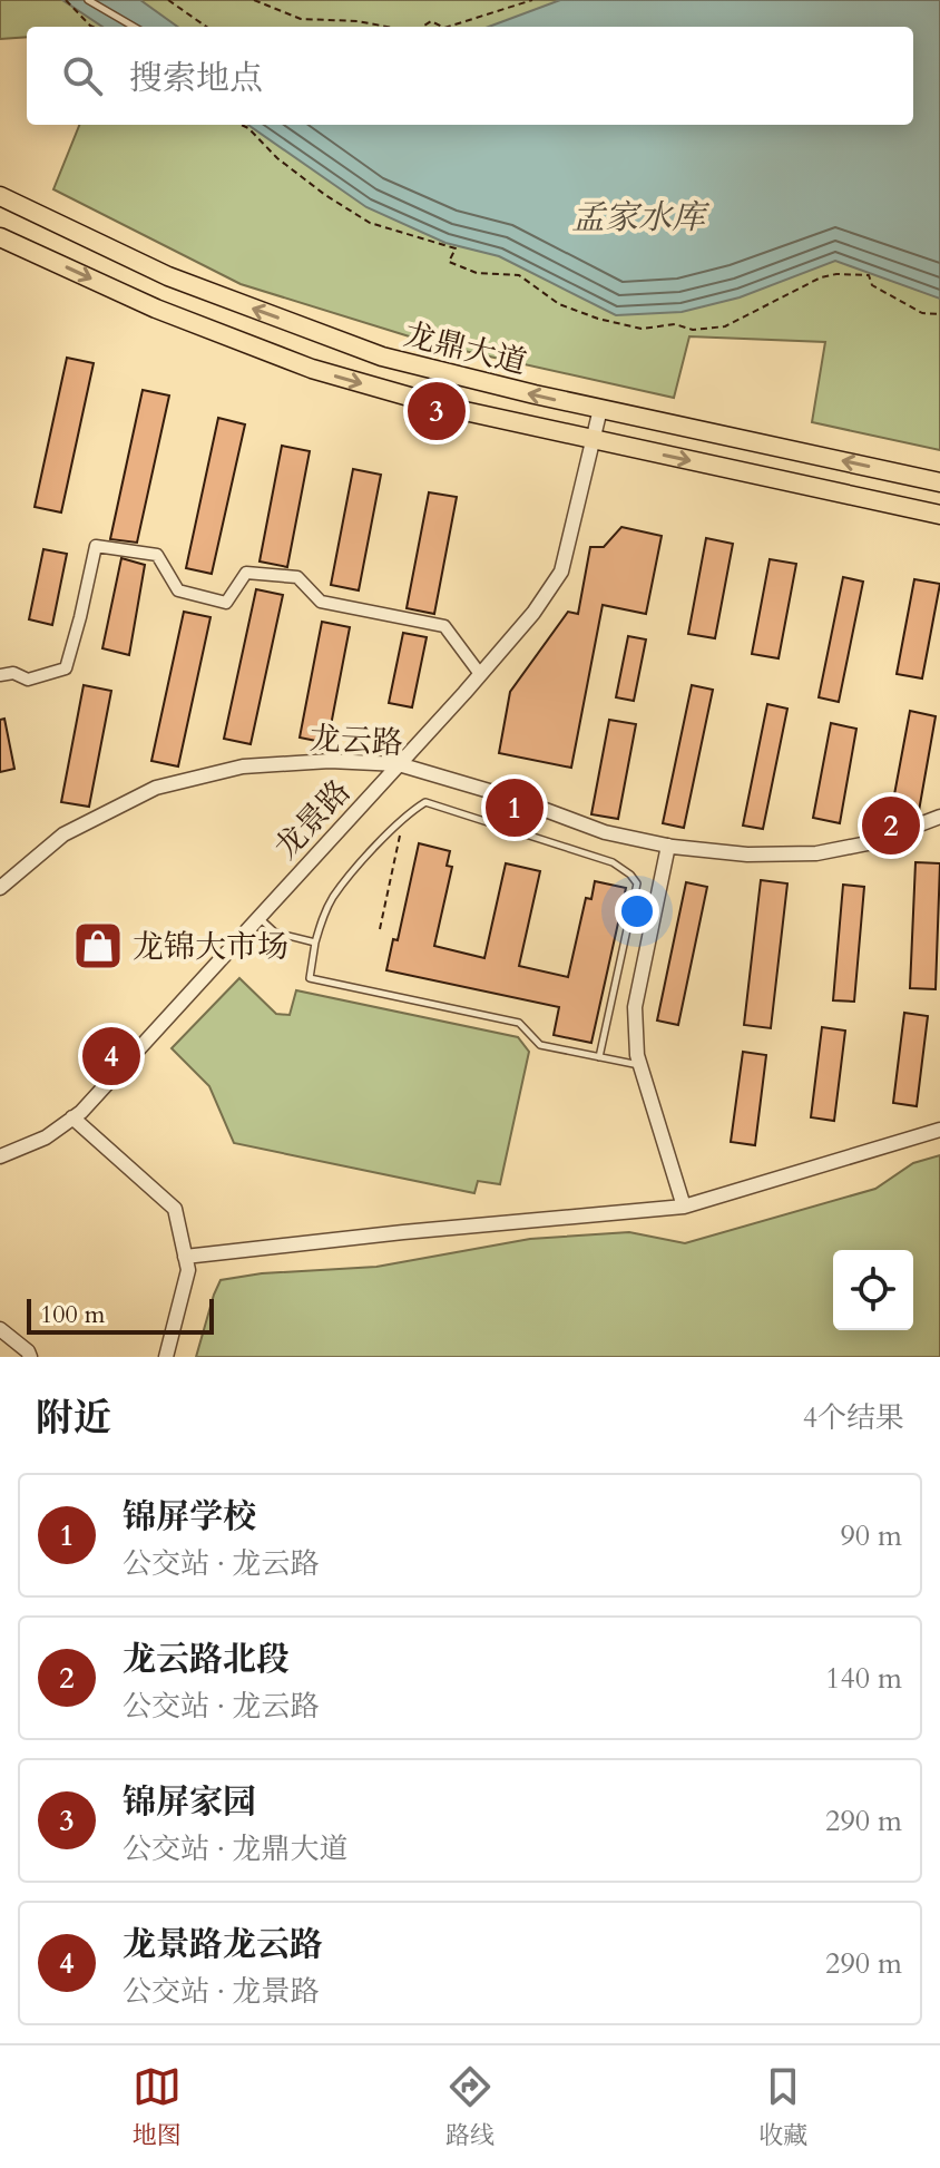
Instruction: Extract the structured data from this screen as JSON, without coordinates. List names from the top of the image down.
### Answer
{
  "streets": {
    "main road": ["龙鼎大道"],
    "street": ["龙云路", "龙景路"]
  },
  "crossings": [
    ["龙鼎大道", "龙景路"],
    ["龙云路", "龙景路"]
  ],
  "water": ["孟家水库"],
  "places": {
    "shop": ["龙锦大市场"]
  },
  "scale_bar": "100 m",
  "page": {
    "search": "搜索地点",
    "pins": [
      "3",
      "1",
      "2",
      "4"
    ],
    "scale": "100 m",
    "heading": ["附近", "4个结果"],
    "list": [
      {
        "mark": "1",
        "name": "锦屏学校",
        "note": "公交站 · 龙云路",
        "value": "90 m"
      },
      {
        "mark": "2",
        "name": "龙云路北段",
        "note": "公交站 · 龙云路",
        "value": "140 m"
      },
      {
        "mark": "3",
        "name": "锦屏家园",
        "note": "公交站 · 龙鼎大道",
        "value": "290 m"
      },
      {
        "mark": "4",
        "name": "龙景路龙云路",
        "note": "公交站 · 龙景路",
        "value": "290 m"
      }
    ],
    "nav": ["地图", "路线", "收藏"]
  }
}
